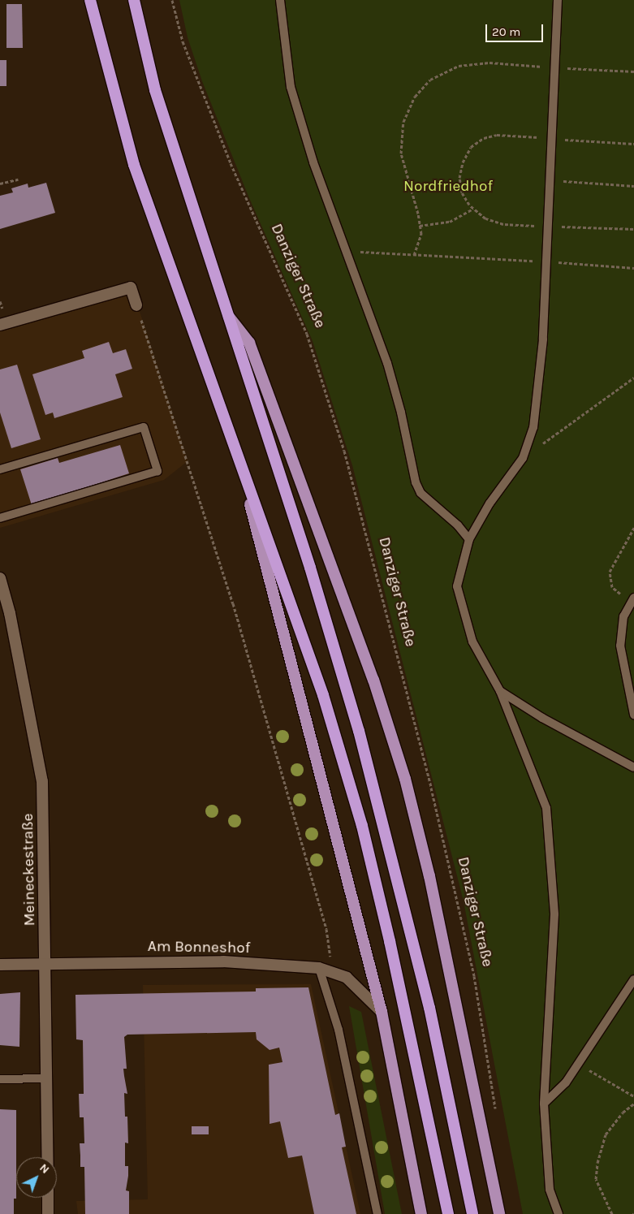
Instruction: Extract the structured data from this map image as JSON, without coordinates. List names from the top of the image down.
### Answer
{
  "streets": {
    "street": ["Meineckestraße", "Am Bonneshof"],
    "path": ["Danziger Straße"]
  },
  "crossings": [
    ["Meineckestraße", "Am Bonneshof"]
  ],
  "parks": ["Nordfriedhof"],
  "scale_bar": "20 m",
  "north": "top right"
}
